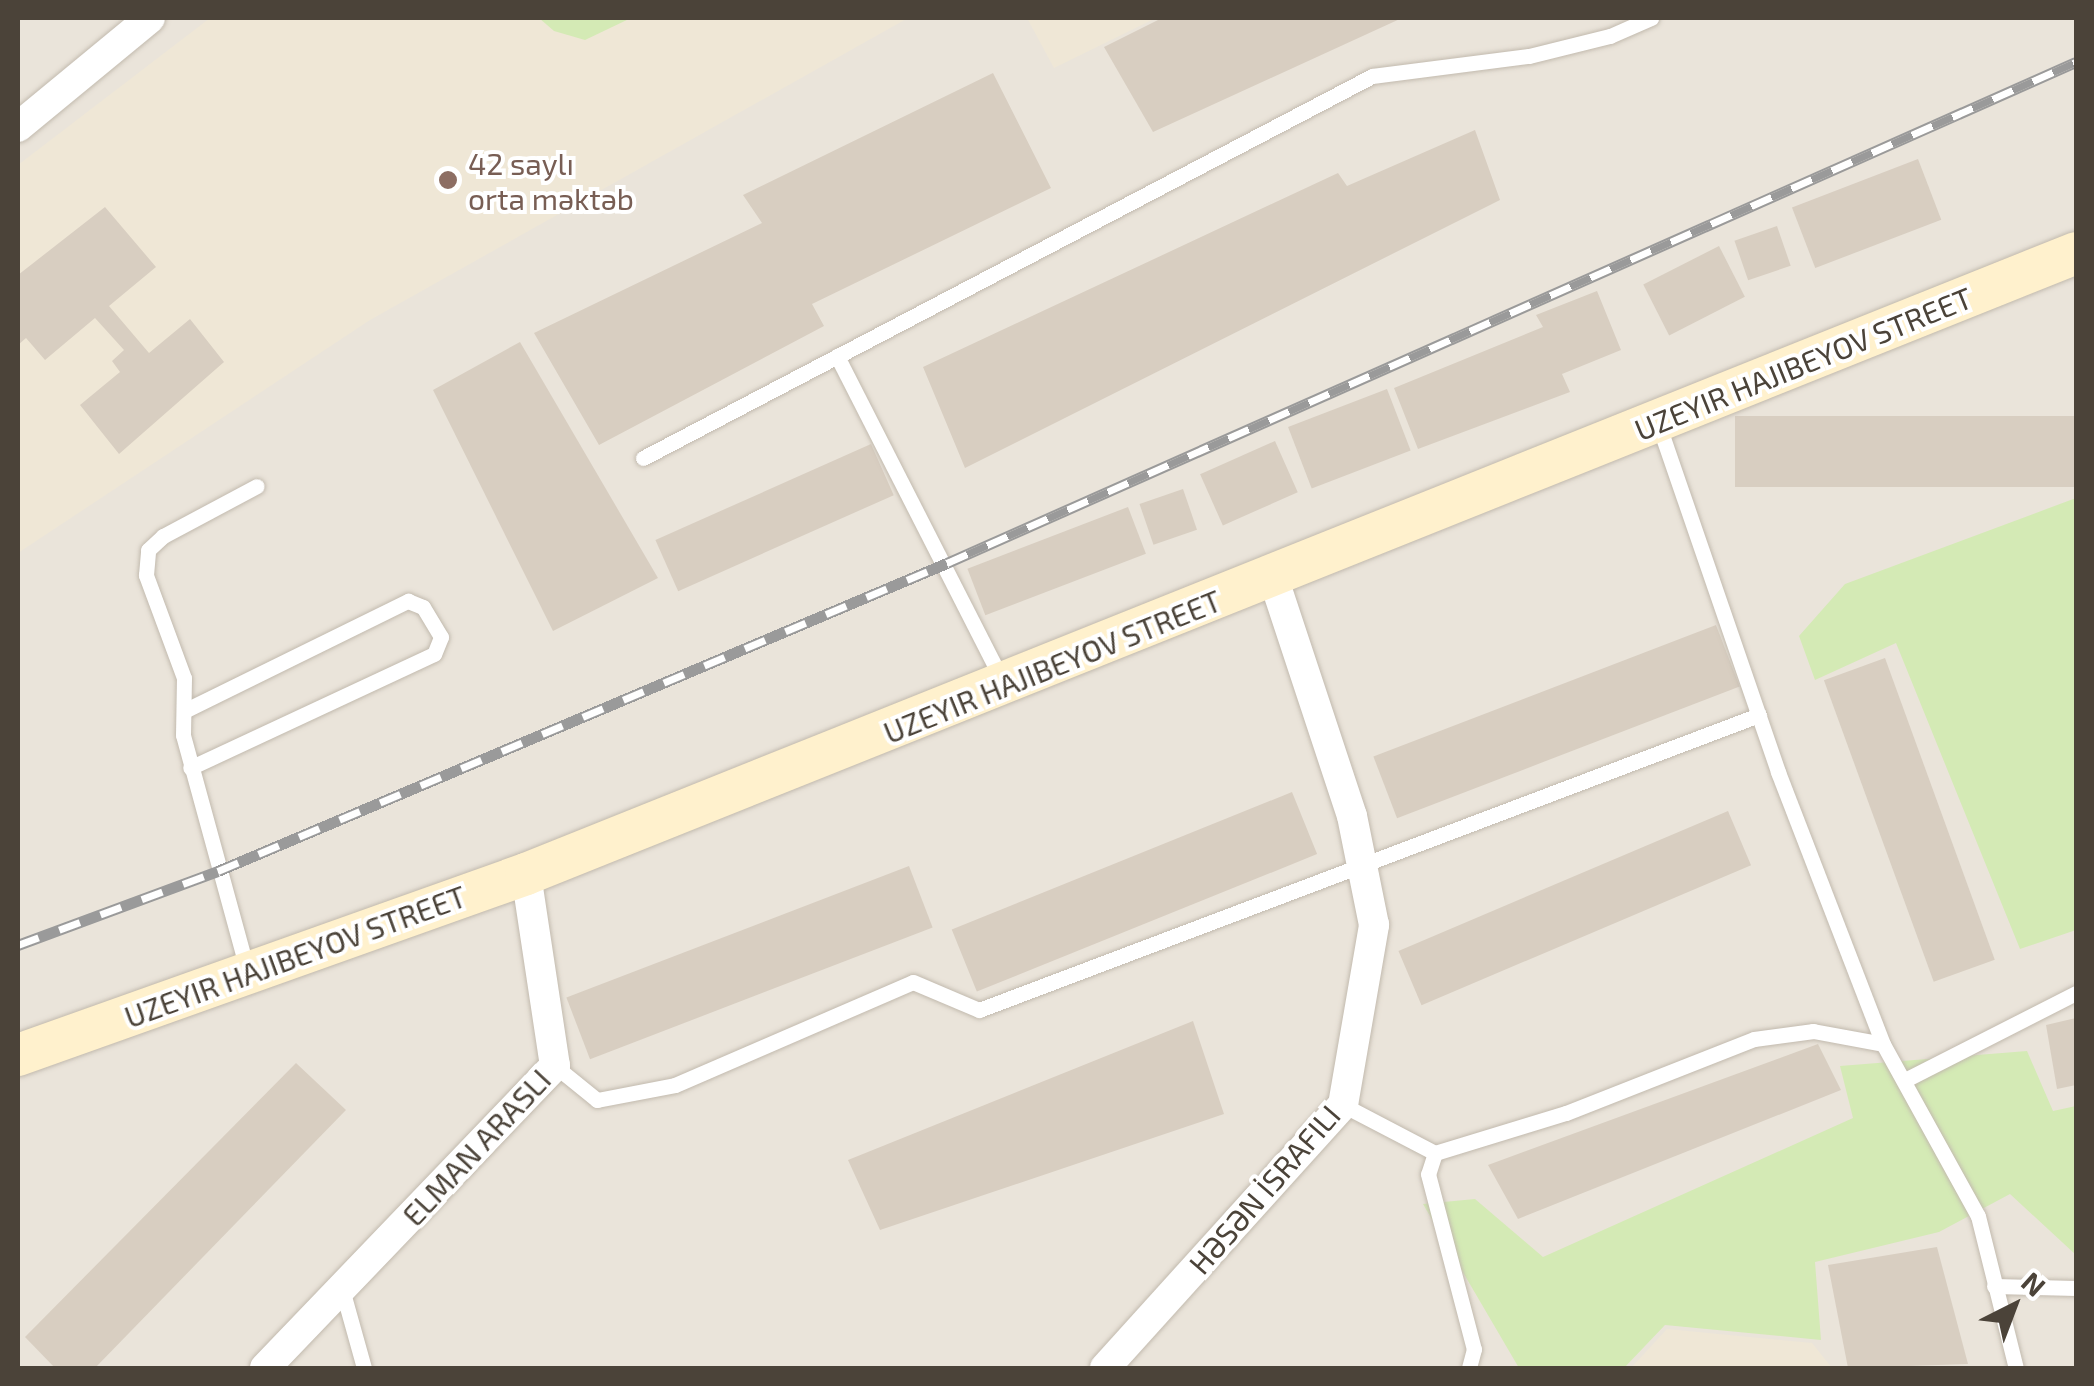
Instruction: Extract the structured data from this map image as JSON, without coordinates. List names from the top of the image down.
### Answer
{
  "streets": {
    "main road": ["UZEYIR HAJIBEYOV STREET"],
    "street": ["HƏSƏN İSRAFILI"]
  },
  "crossings": [
    ["UZEYIR HAJIBEYOV STREET", "HƏSƏN İSRAFILI"]
  ],
  "places": ["42 saylı orta məktəb"],
  "north": "top right"
}
